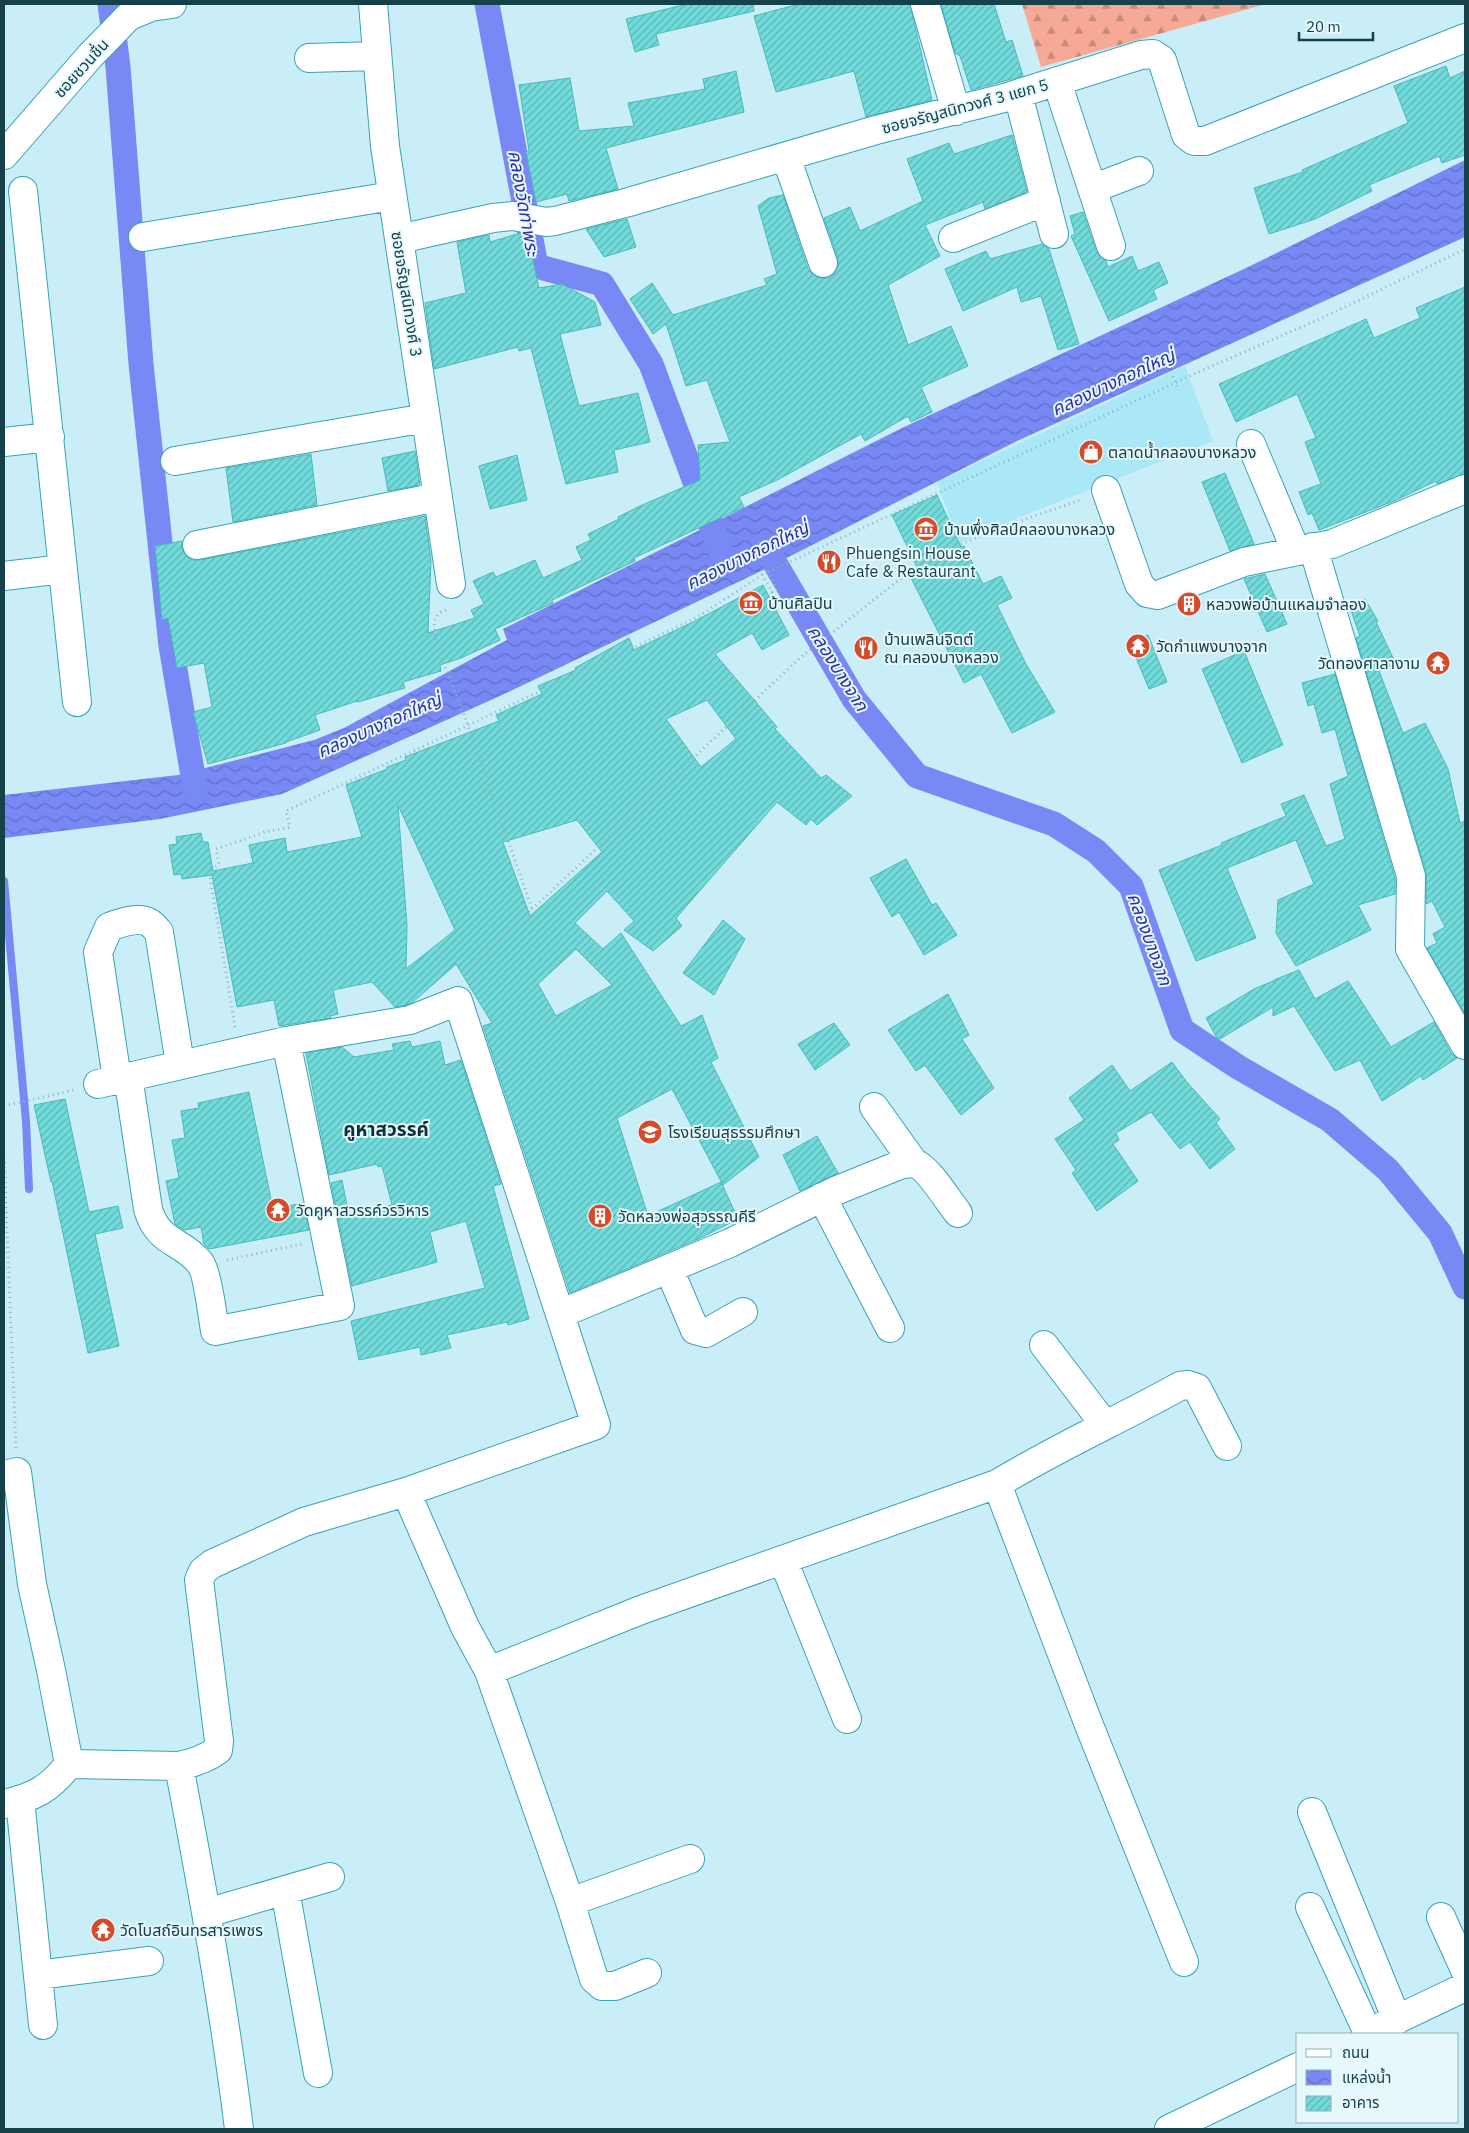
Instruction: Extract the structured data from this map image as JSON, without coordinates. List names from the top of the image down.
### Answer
{
  "streets": {
    "street": ["ซอยชวนชื่น", "ซอยจรัญสนิทวงศ์ 3 แยก 5", "ซอยจรัญสนิทวงศ์ 3"]
  },
  "crossings": [
    ["ซอยจรัญสนิทวงศ์ 3 แยก 5", "ซอยจรัญสนิทวงศ์ 3"]
  ],
  "districts": ["คูหาสวรรค์"],
  "water": ["คลองวัดท่าพระ", "คลองบางกอกใหญ่", "คลองบางจาก"],
  "places": {
    "shop": ["ตลาดน้ำคลองบางหลวง"],
    "museum": ["บ้านพึ่งศิลป์คลองบางหลวง", "บ้านศิลปิน"],
    "restaurant": ["Phuengsin House Cafe & Restaurant", "บ้านเพลินจิตต์ ณ คลองบางหลวง"],
    "building": ["หลวงพ่อบ้านแหลมจำลอง", "วัดหลวงพ่อสุวรรณคีรี"],
    "temple": [
      "วัดกำแพงบางจาก",
      "วัดทองศาลางาม",
      "วัดคูหาสวรรค์วรวิหาร",
      "วัดโบสถ์อินทรสารเพชร"
    ],
    "school or university": ["โรงเรียนสุธรรมศึกษา"]
  },
  "legend": ["ถนน", "แหล่งน้ำ", "อาคาร"],
  "scale_bar": "20 m"
}
